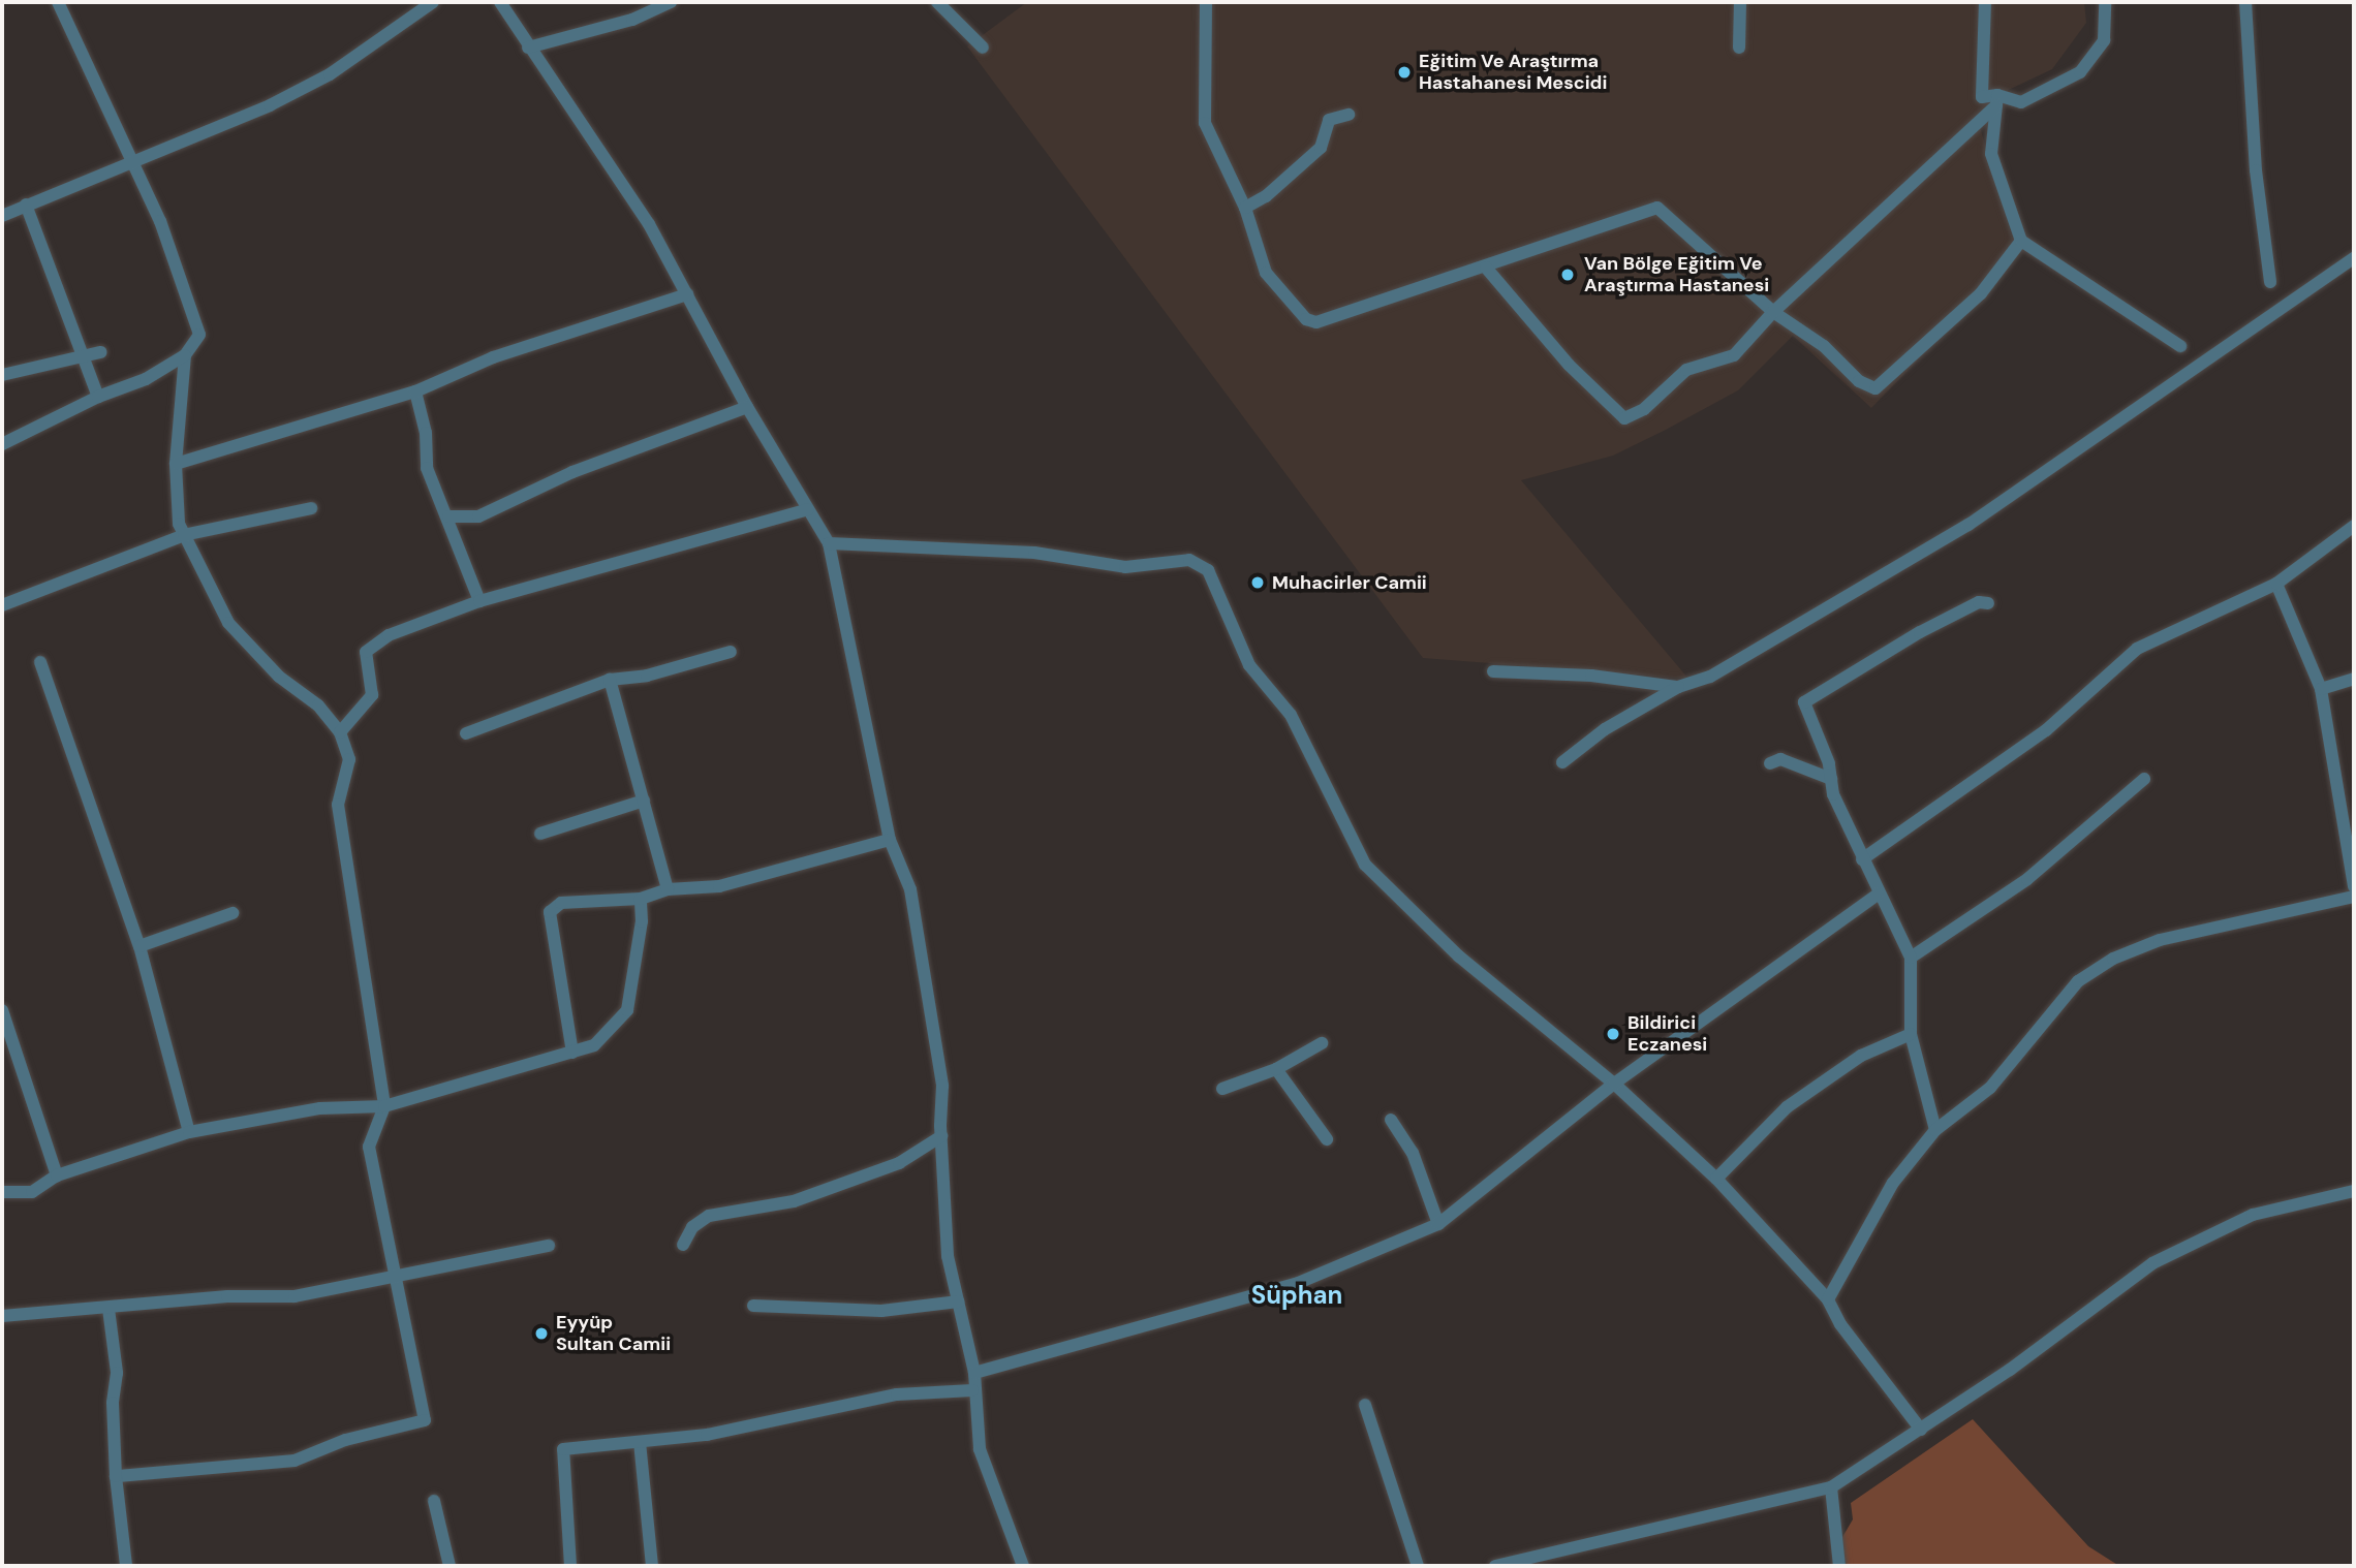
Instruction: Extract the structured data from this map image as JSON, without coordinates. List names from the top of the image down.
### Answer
{
  "districts": ["Süphan"],
  "places": [
    "Eğitim Ve Araştırma Hastahanesi Mescidi",
    "Van Bölge Eğitim Ve Araştırma Hastanesi",
    "Muhacirler Camii",
    "Bildirici Eczanesi",
    "Eyyüp Sultan Camii"
  ]
}
